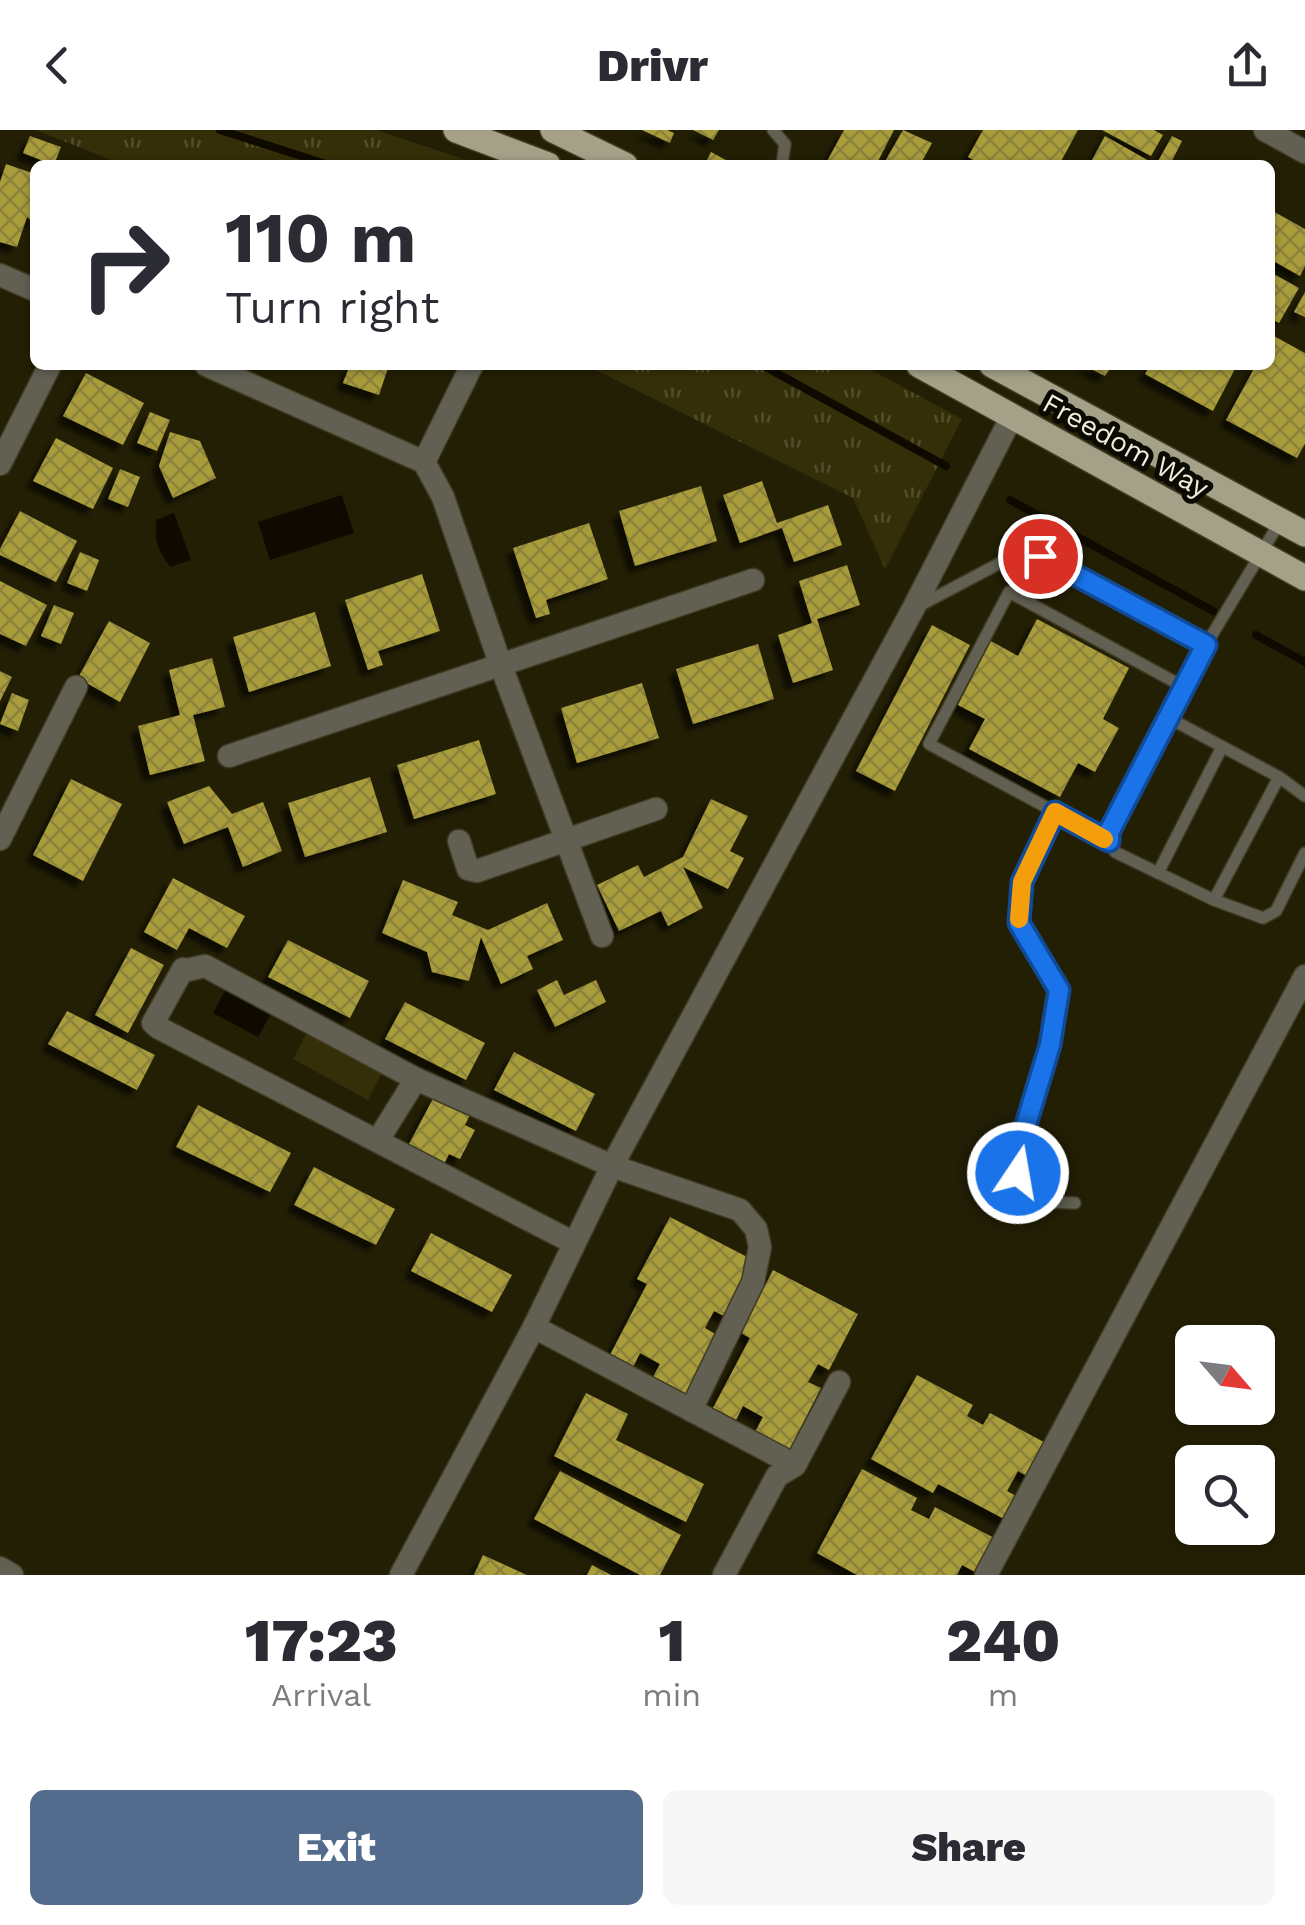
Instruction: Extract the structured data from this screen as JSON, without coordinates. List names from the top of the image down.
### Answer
{
  "streets": {
    "main road": ["Freedom Way"]
  },
  "north": "bottom right",
  "page": {
    "header": "Drivr",
    "turn": ["110 m", "Turn right"],
    "eta": [
      "17:23",
      "Arrival",
      "1",
      "min",
      "240",
      "m"
    ],
    "buttons": ["Exit", "Share"]
  }
}
